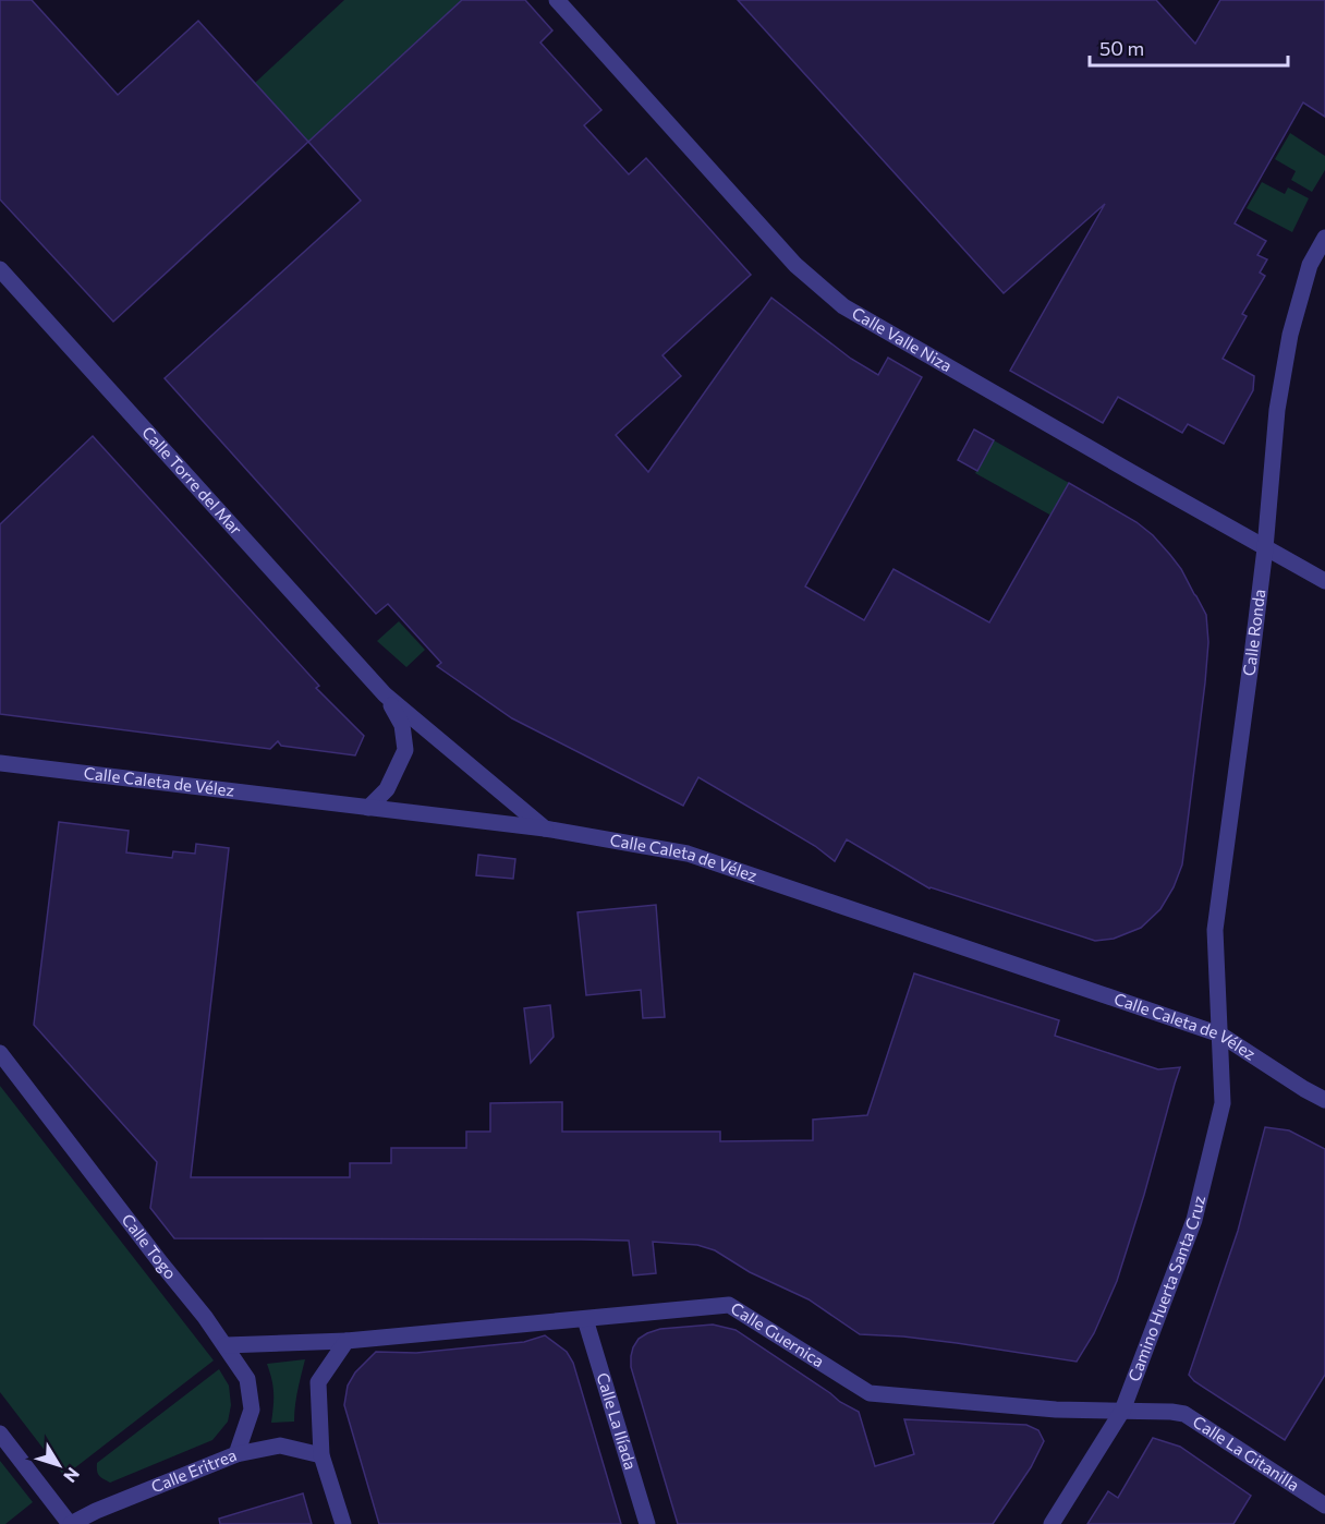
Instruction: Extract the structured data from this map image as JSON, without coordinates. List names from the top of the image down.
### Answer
{
  "streets": {
    "street": [
      "Calle Valle Niza",
      "Calle Torre del Mar",
      "Calle Ronda",
      "Calle Caleta de Vélez",
      "Calle Togo",
      "Camino Huerta Santa Cruz",
      "Calle Guernica",
      "Calle La Ilíada",
      "Calle La Gitanilla",
      "Calle Eritrea"
    ]
  },
  "crossings": [
    ["Calle Valle Niza", "Calle Ronda"],
    ["Calle Torre del Mar", "Calle Caleta de Vélez"],
    ["Calle Ronda", "Calle Caleta de Vélez"],
    ["Calle Ronda", "Camino Huerta Santa Cruz"],
    ["Calle Caleta de Vélez", "Camino Huerta Santa Cruz"],
    ["Calle Togo", "Calle Guernica"],
    ["Calle Togo", "Calle Eritrea"],
    ["Camino Huerta Santa Cruz", "Calle Guernica"],
    ["Camino Huerta Santa Cruz", "Calle La Gitanilla"],
    ["Calle Guernica", "Calle La Ilíada"],
    ["Calle Guernica", "Calle La Gitanilla"]
  ],
  "scale_bar": "50 m",
  "north": "bottom right"
}
